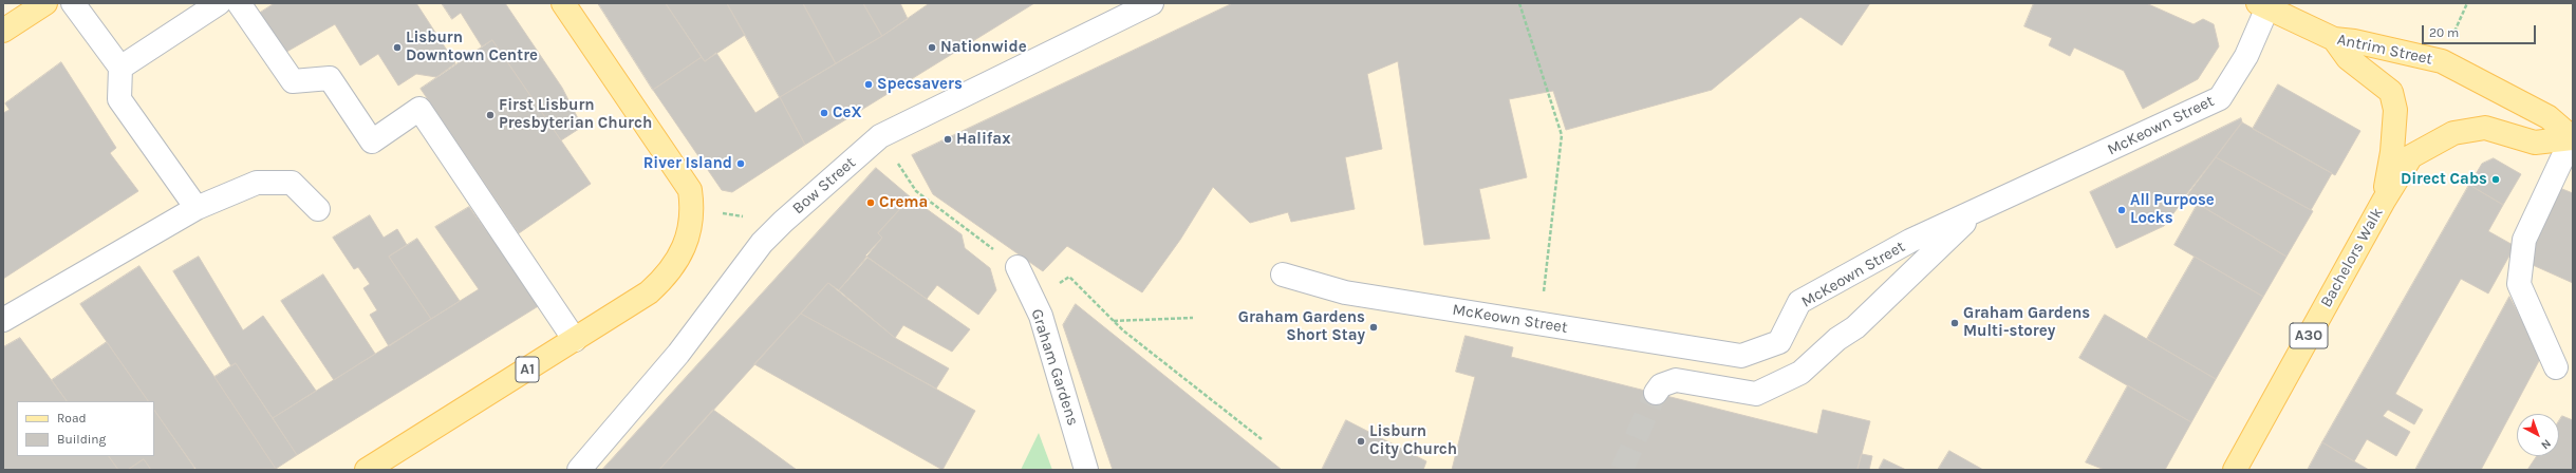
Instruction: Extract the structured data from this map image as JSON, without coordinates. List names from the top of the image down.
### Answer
{
  "streets": {
    "main road": [
      "Antrim Street",
      "Bachelors Walk",
      "A30",
      "A1"
    ],
    "street": ["McKeown Street", "Bow Street", "Graham Gardens"]
  },
  "crossings": [
    ["Antrim Street", "McKeown Street"],
    ["Antrim Street", "Bachelors Walk"]
  ],
  "places": [
    "Lisburn Downtown Centre",
    "Nationwide",
    "Specsavers",
    "CeX",
    "First Lisburn Presbyterian Church",
    "Halifax",
    "River Island",
    "Direct Cabs",
    "Crema",
    "All Purpose Locks",
    "Graham Gardens Multi-storey",
    "Graham Gardens Short Stay",
    "Lisburn City Church"
  ],
  "legend": ["Road", "Building"],
  "scale_bar": "20 m",
  "north": "bottom right"
}
